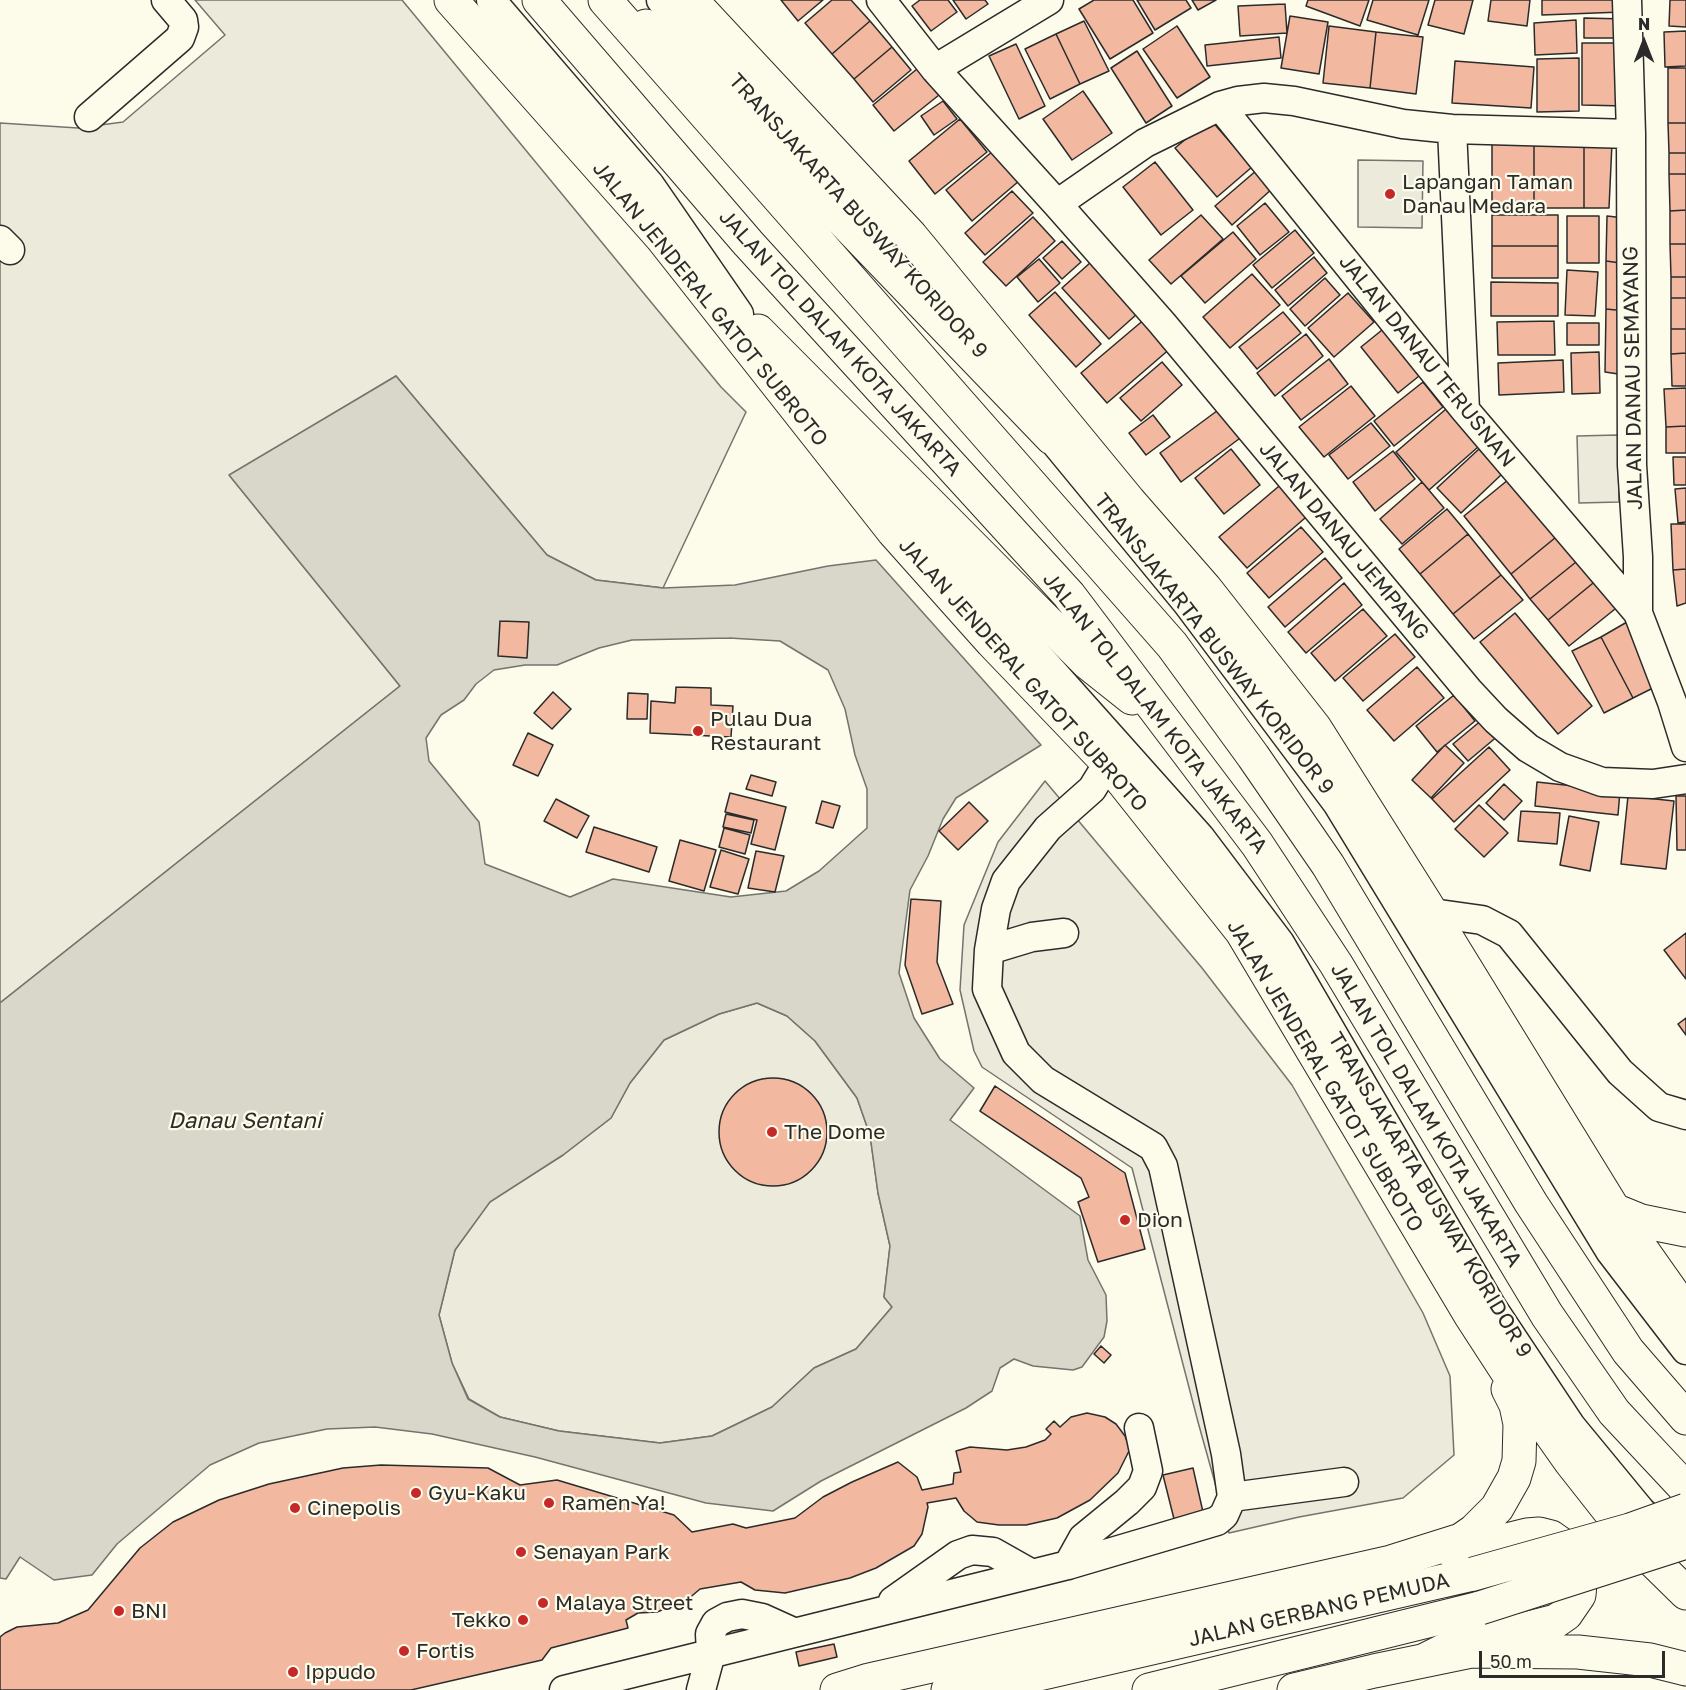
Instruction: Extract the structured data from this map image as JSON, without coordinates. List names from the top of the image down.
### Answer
{
  "streets": {
    "main road": ["JALAN JENDERAL GATOT SUBROTO", "JALAN TOL DALAM KOTA JAKARTA", "JALAN GERBANG PEMUDA"],
    "street": [
      "TRANSJAKARTA BUSWAY KORIDOR 9",
      "JALAN DANAU TERUSNAN",
      "JALAN DANAU SEMAYANG",
      "JALAN DANAU JEMPANG"
    ]
  },
  "crossings": [
    ["JALAN DANAU TERUSNAN", "JALAN DANAU SEMAYANG"]
  ],
  "water": ["Danau Sentani"],
  "places": [
    "Lapangan Taman Danau Medara",
    "Pulau Dua Restaurant",
    "The Dome",
    "Dion",
    "Gyu-Kaku",
    "Ramen Ya!",
    "Cinepolis",
    "Senayan Park",
    "Malaya Street",
    "BNI",
    "Tekko",
    "Fortis",
    "Ippudo"
  ],
  "scale_bar": "50 m",
  "north": "top"
}
